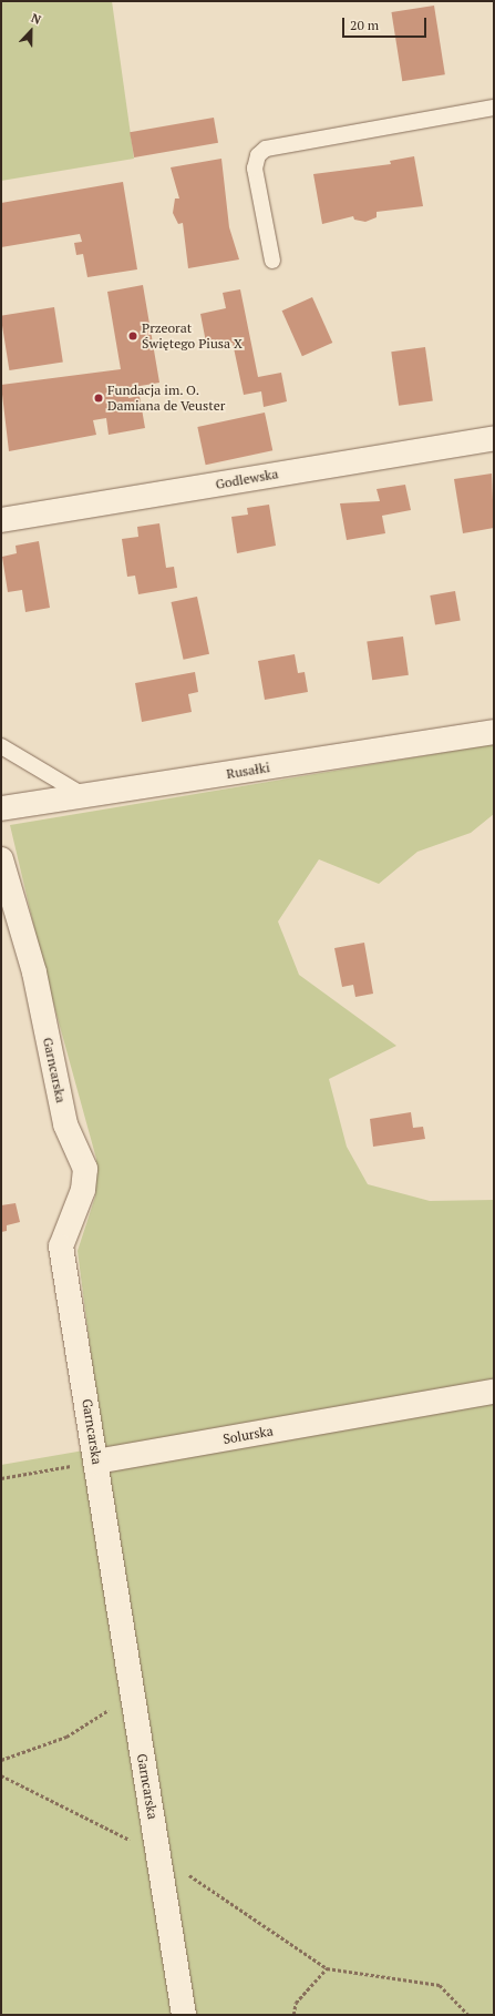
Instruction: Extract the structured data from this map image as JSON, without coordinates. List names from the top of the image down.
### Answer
{
  "streets": {
    "street": [
      "Godlewska",
      "Rusałki",
      "Garncarska",
      "Solurska"
    ]
  },
  "crossings": [
    ["Garncarska", "Solurska"]
  ],
  "places": ["Przeorat Świętego Piusa X", "Fundacja im. O. Damiana de Veuster"],
  "scale_bar": "20 m",
  "north": "top"
}
